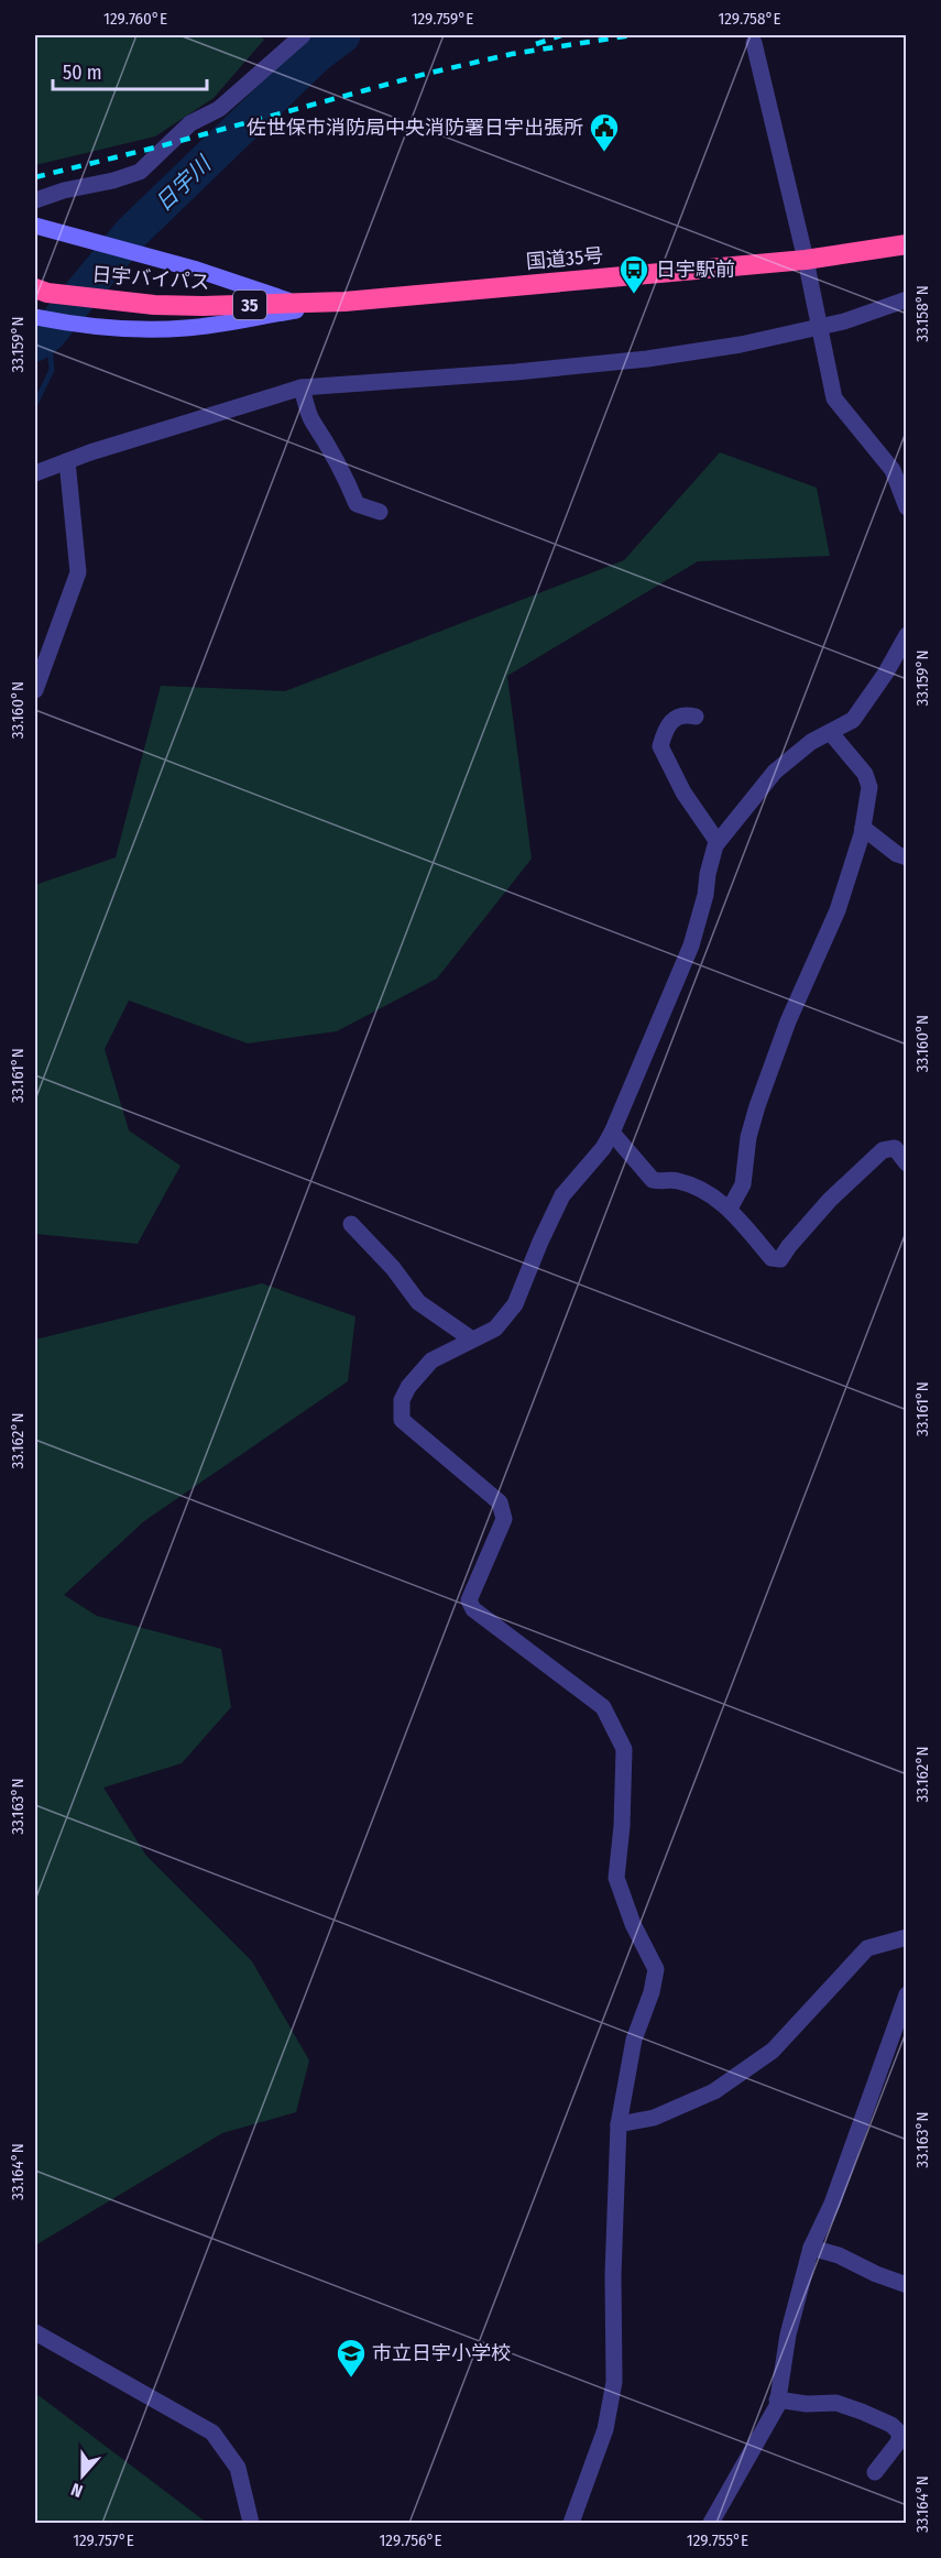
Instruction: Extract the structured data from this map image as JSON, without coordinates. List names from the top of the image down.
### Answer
{
  "streets": {
    "highway": ["国道35号", "日宇バイパス", "35"]
  },
  "crossings": [
    ["国道35号", "日宇バイパス"]
  ],
  "water": ["日宇川"],
  "places": {
    "public building": ["佐世保市消防局中央消防署日宇出張所"],
    "bus stop": ["日宇駅前"],
    "school or university": ["市立日宇小学校"]
  },
  "scale_bar": "50 m",
  "north": "bottom",
  "coordinates": [
    "129.760°E",
    "129.759°E",
    "129.758°E",
    "33.158°N",
    "33.159°N",
    "33.160°N",
    "33.161°N",
    "33.162°N",
    "33.163°N",
    "33.164°N",
    "129.757°E",
    "129.756°E",
    "129.755°E"
  ]
}
